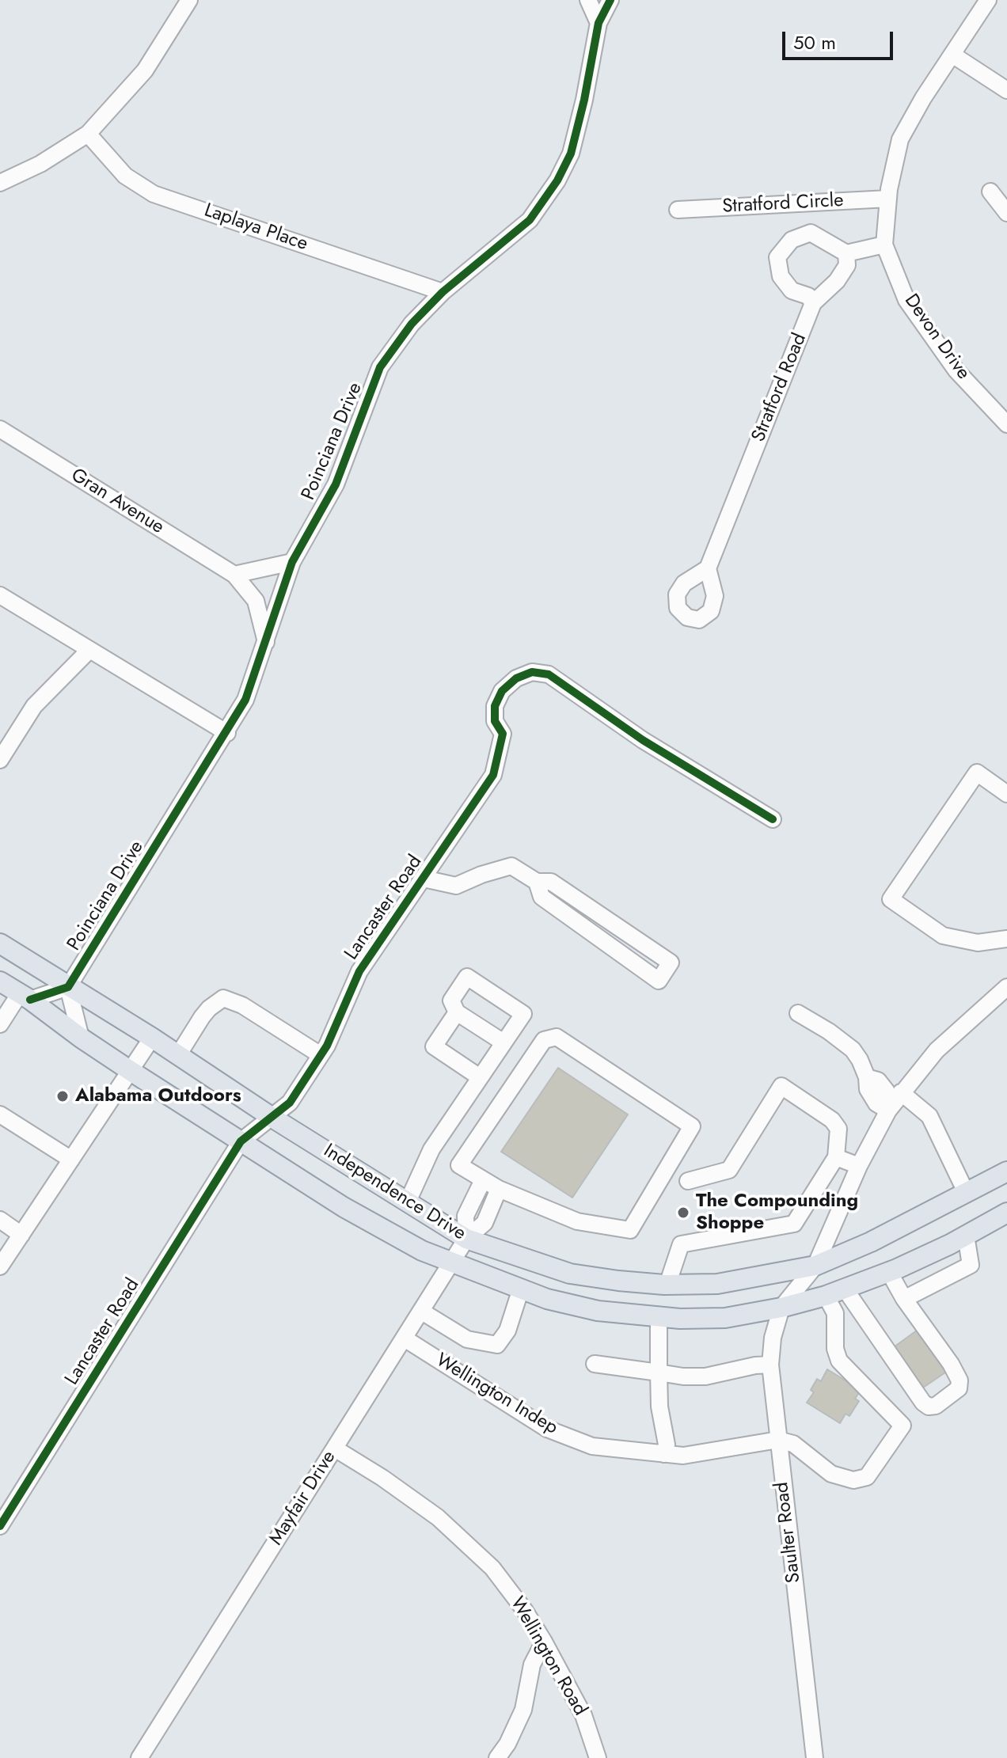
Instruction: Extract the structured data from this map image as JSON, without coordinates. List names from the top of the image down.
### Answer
{
  "streets": {
    "main road": ["Independence Drive"],
    "street": [
      "Stratford Circle",
      "Laplaya Place",
      "Devon Drive",
      "Stratford Road",
      "Poinciana Drive",
      "Gran Avenue",
      "Lancaster Road",
      "Wellington Indep",
      "Mayfair Drive",
      "Saulter Road",
      "Wellington Road"
    ]
  },
  "crossings": [
    ["Stratford Circle", "Devon Drive"],
    ["Stratford Circle", "Stratford Road"],
    ["Laplaya Place", "Poinciana Drive"],
    ["Poinciana Drive", "Gran Avenue"],
    ["Poinciana Drive", "Independence Drive"],
    ["Lancaster Road", "Independence Drive"],
    ["Independence Drive", "Mayfair Drive"],
    ["Independence Drive", "Saulter Road"],
    ["Wellington Indep", "Mayfair Drive"],
    ["Wellington Indep", "Saulter Road"],
    ["Mayfair Drive", "Wellington Road"]
  ],
  "places": ["Alabama Outdoors", "The Compounding Shoppe"],
  "scale_bar": "50 m"
}
